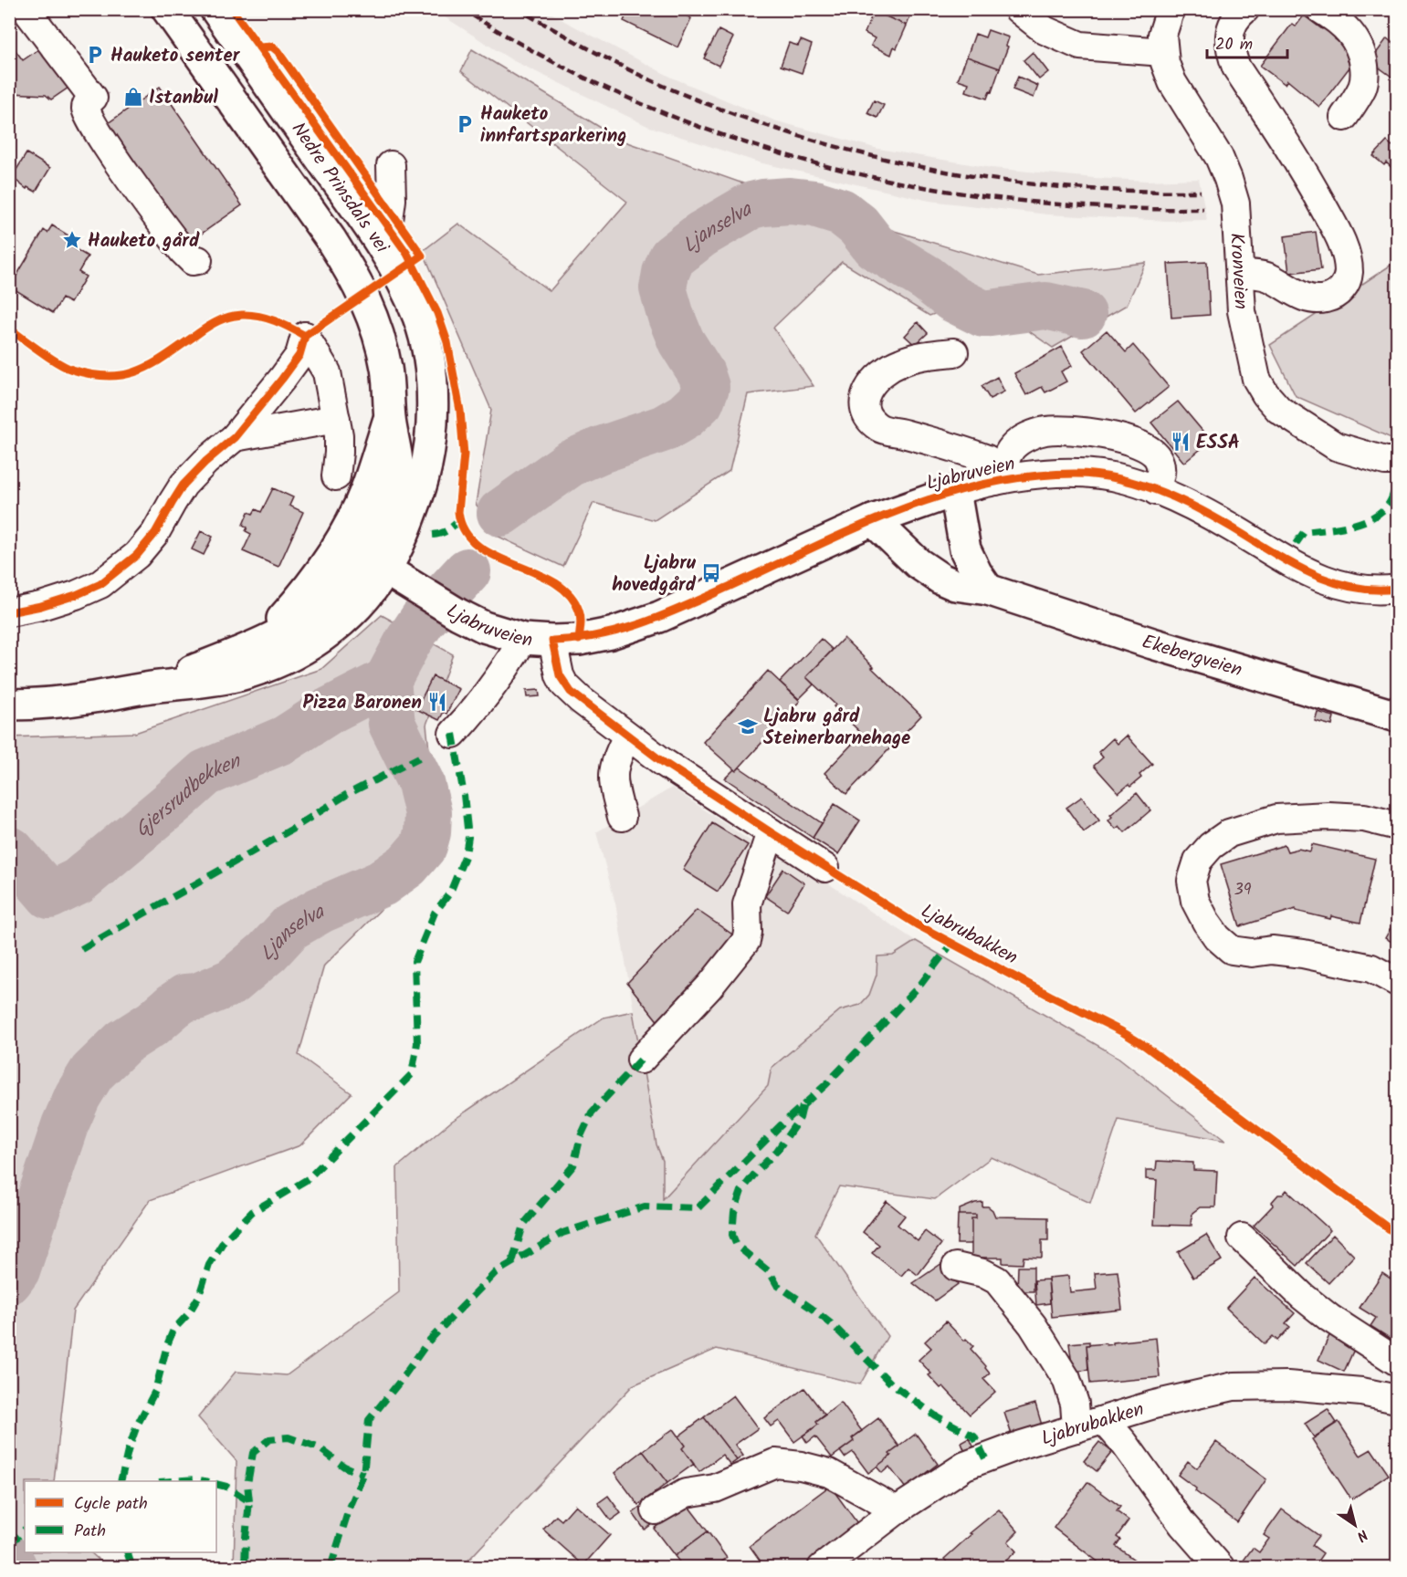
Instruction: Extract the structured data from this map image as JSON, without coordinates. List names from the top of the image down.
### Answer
{
  "streets": {
    "main road": ["Nedre Prinsdals vei", "Ljabruveien", "Ekebergveien"],
    "street": ["Kronveien", "Ljabrubakken"]
  },
  "crossings": [
    ["Nedre Prinsdals vei", "Ljabruveien"],
    ["Ljabruveien", "Ekebergveien"]
  ],
  "water": ["Ljanselva", "Gjersrudbekken"],
  "places": {
    "parking": ["Hauketo senter", "Hauketo innfartsparkering"],
    "shop": ["Istanbul"],
    "place": ["Hauketo gård"],
    "restaurant": ["ESSA", "Pizza Baronen"],
    "bus stop": ["Ljabru hovedgård"],
    "school or university": ["Ljabru gård Steinerbarnehage"]
  },
  "house_numbers": ["39"],
  "legend": ["Cycle path", "Path"],
  "scale_bar": "20 m",
  "north": "bottom right"
}
